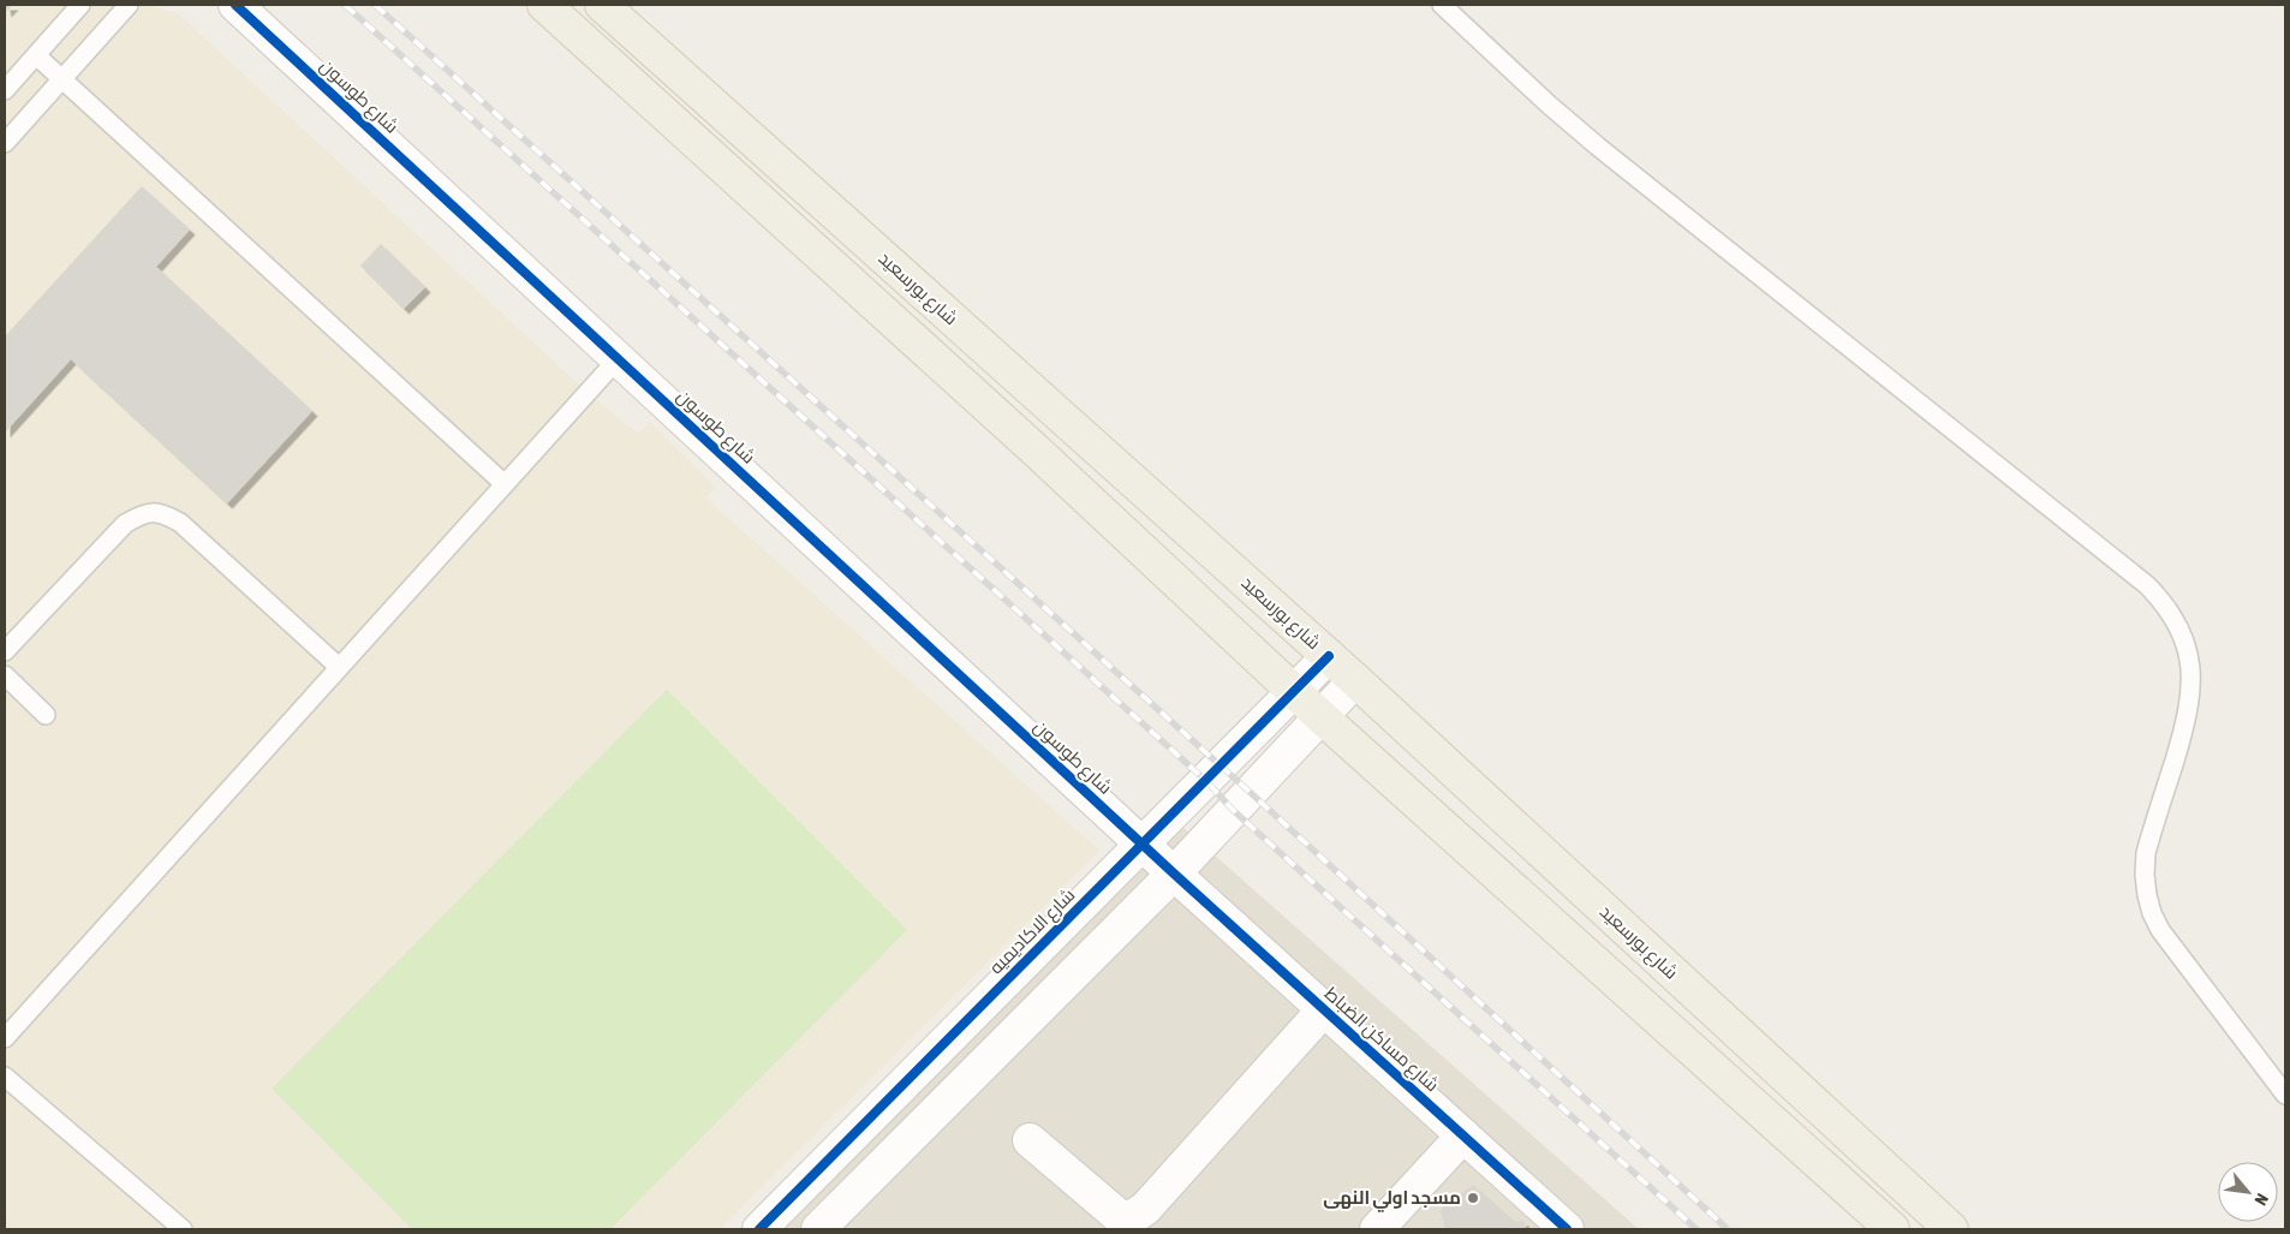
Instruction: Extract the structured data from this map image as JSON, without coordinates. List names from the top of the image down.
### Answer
{
  "streets": {
    "main road": ["شارع بورسعيد"],
    "street": ["شارع طوسون", "شارع الاكاديميه", "شارع مساكن الضباط"]
  },
  "crossings": [
    ["شارع طوسون", "شارع الاكاديميه"],
    ["شارع طوسون", "شارع مساكن الضباط"],
    ["شارع بورسعيد", "شارع الاكاديميه"]
  ],
  "places": ["مسجد اولي النهى"],
  "north": "bottom right"
}
